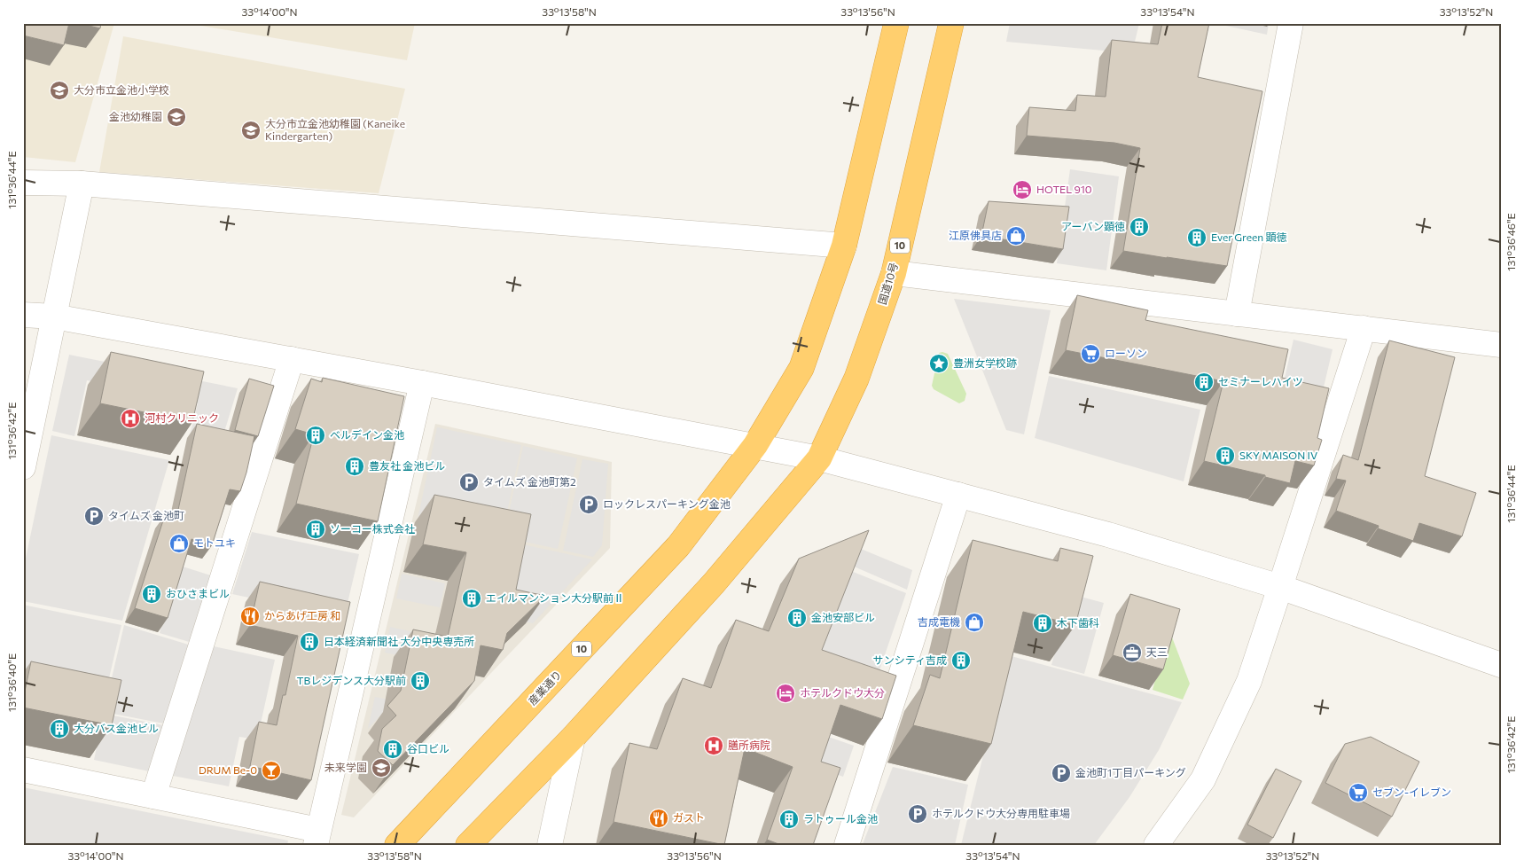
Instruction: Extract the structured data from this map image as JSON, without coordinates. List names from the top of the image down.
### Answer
{
  "streets": {
    "highway": ["10", "国道10号", "産業通り"]
  },
  "crossings": [
    ["10", "国道10号"],
    ["10", "産業通り"]
  ],
  "places": {
    "school or university": [
      "大分市立金池小学校",
      "金池幼稚園",
      "大分市立金池幼稚園 (Kaneike Kindergarten)",
      "未来学園"
    ],
    "hotel": ["HOTEL 910", "ホテルクドウ大分"],
    "building": [
      "アーバン顕徳",
      "Ever Green 顕徳",
      "セミナーレハイツ",
      "ベルデイン金池",
      "SKY MAISON IV",
      "豊友社 金池ビル",
      "ソーコー株式会社",
      "おひさまビル",
      "エイルマンション大分駅前Ⅱ",
      "金池安部ビル",
      "木下歯科",
      "日本経済新聞社 大分中央専売所",
      "サンシティ吉成",
      "TBレジデンス大分駅前",
      "大分バス金池ビル",
      "谷口ビル",
      "ラトゥール金池"
    ],
    "shop": ["江原佛具店", "モトユキ", "吉成電機"],
    "supermarket": ["ローソン", "セブン-イレブン"],
    "place": ["豊洲女学校跡"],
    "hospital": ["河村クリニック", "膳所病院"],
    "parking": [
      "タイムズ 金池町第2",
      "ロックレスパーキング金池",
      "タイムズ 金池町",
      "金池町1丁目パーキング",
      "ホテルクドウ大分専用駐車場"
    ],
    "restaurant": ["からあげ工房 和", "ガスト"],
    "office": ["天三"],
    "bar": ["DRUM Be-0"]
  },
  "coordinates": [
    "33°14'00\"N",
    "33°13'58\"N",
    "33°13'56\"N",
    "33°13'54\"N",
    "33°13'52\"N",
    "131°36'44\"E",
    "131°36'46\"E",
    "131°36'42\"E",
    "131°36'40\"E"
  ]
}
